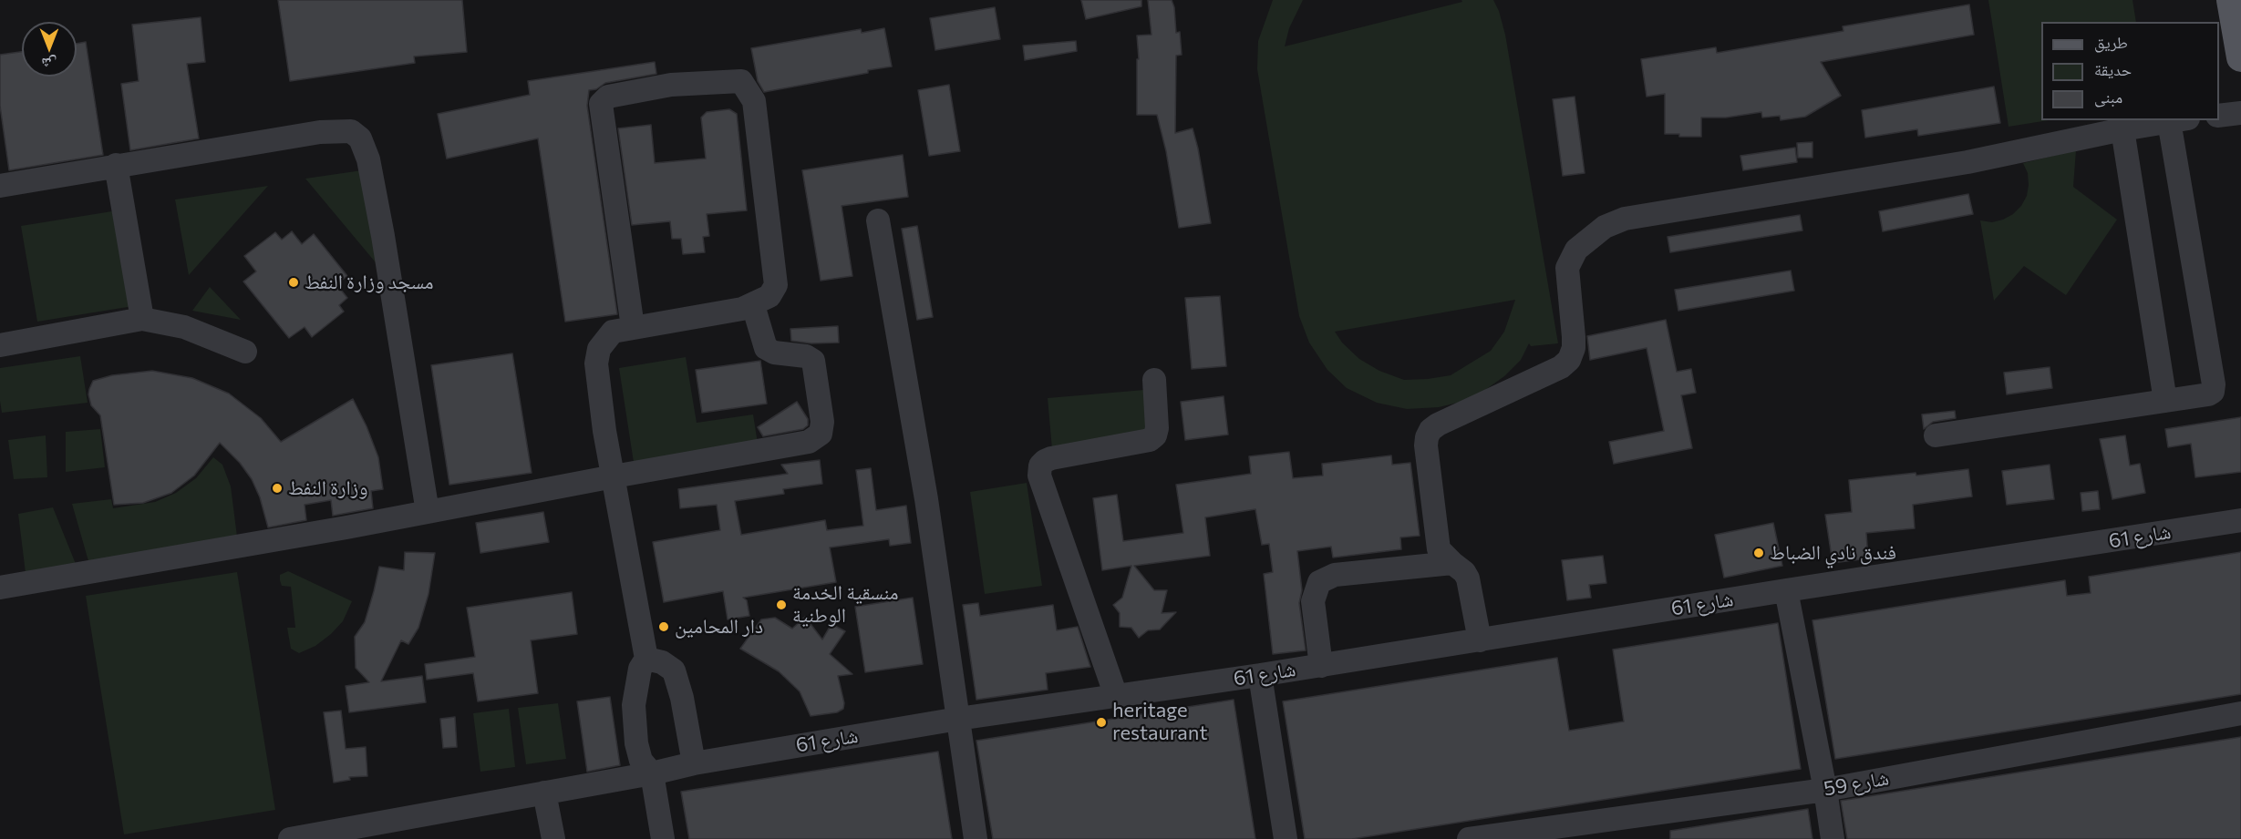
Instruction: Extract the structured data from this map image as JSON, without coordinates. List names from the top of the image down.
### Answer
{
  "streets": {
    "street": ["شارع 61", "شارع 59"]
  },
  "places": [
    "مسجد وزارة النفط",
    "وزارة النفط",
    "فندق نادي الضباط",
    "منسقية الخدمة الوطنية",
    "دار المحامين",
    "heritage restaurant"
  ],
  "legend": ["طريق", "حديقة", "مبنى"],
  "north": "bottom"
}
